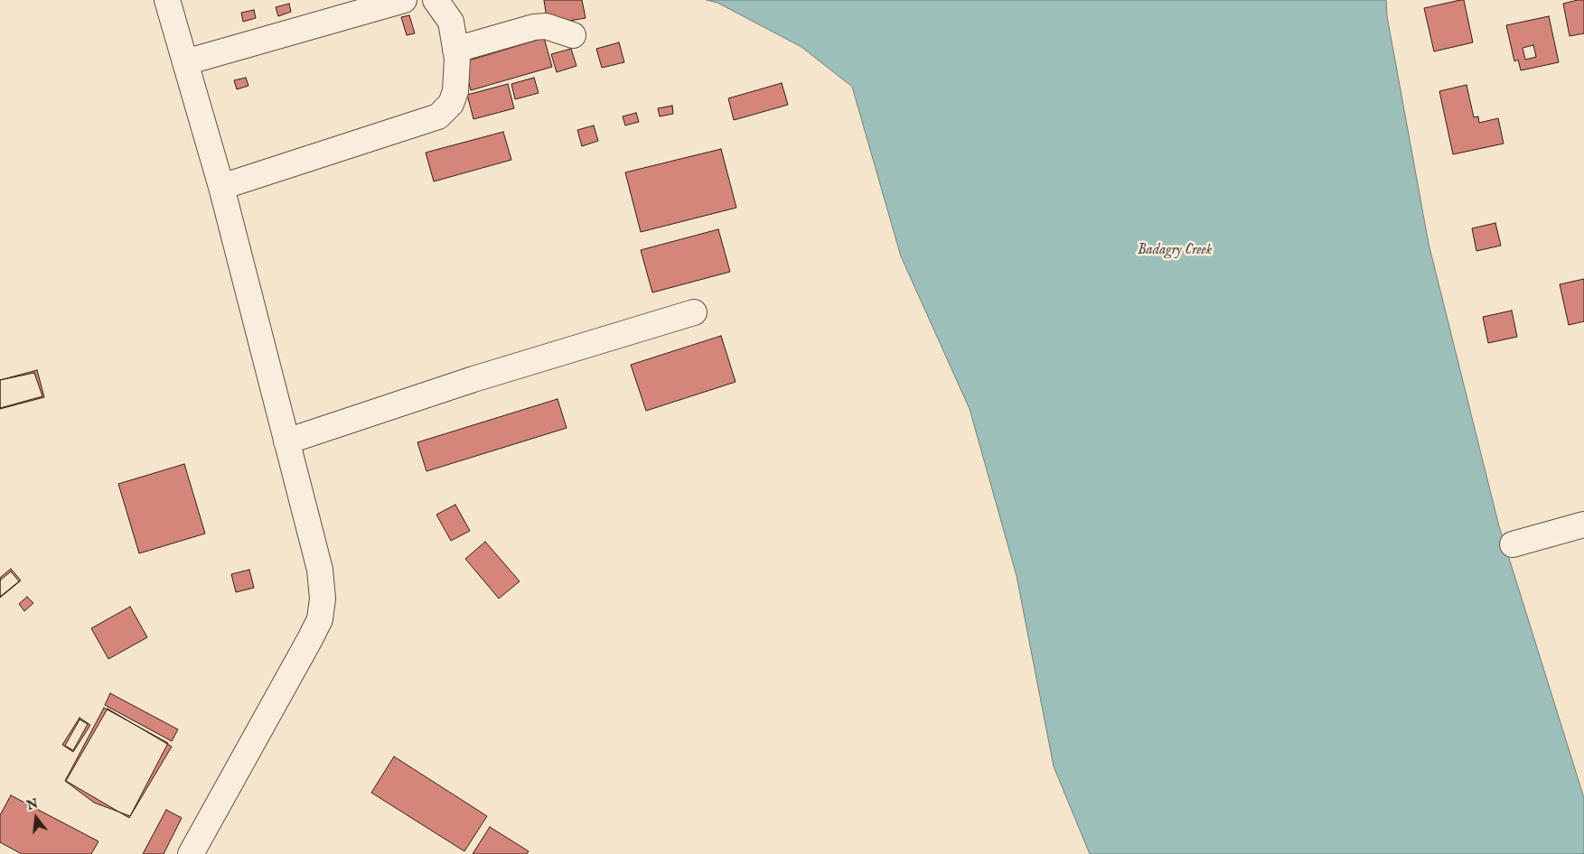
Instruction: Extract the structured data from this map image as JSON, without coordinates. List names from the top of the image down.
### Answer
{
  "water": ["Badagry Creek"],
  "north": "top"
}
